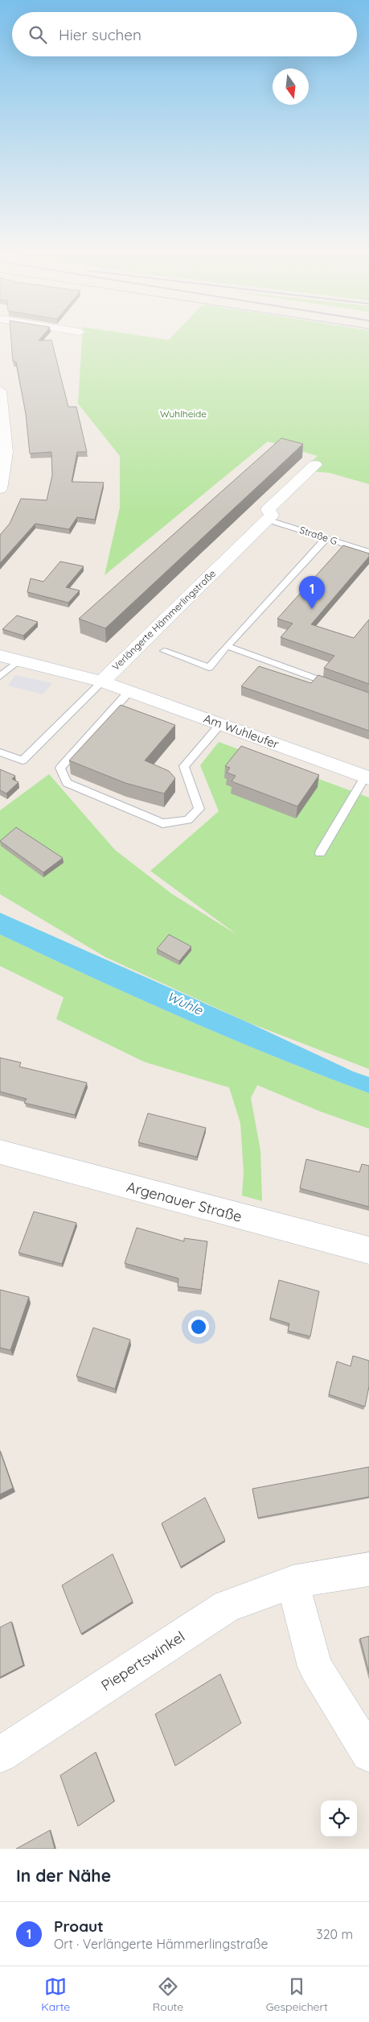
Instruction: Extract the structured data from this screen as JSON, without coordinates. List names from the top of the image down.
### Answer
{
  "streets": {
    "street": [
      "Verlängerte Hämmerlingstraße",
      "Am Wuhleufer",
      "Argenauer Straße",
      "Piepertswinkel"
    ],
    "lane": ["Straße G"]
  },
  "crossings": [
    ["Straße G", "Verlängerte Hämmerlingstraße"],
    ["Verlängerte Hämmerlingstraße", "Am Wuhleufer"]
  ],
  "water": ["Wuhle"],
  "parks": ["Wuhlheide"],
  "north": "bottom",
  "page": {
    "search": "Hier suchen",
    "pins": "1",
    "heading": "In der Nähe",
    "list": [
      {
        "mark": "1",
        "name": "Proaut",
        "note": "Ort · Verlängerte Hämmerlingstraße",
        "value": "320 m"
      }
    ],
    "nav": ["Karte", "Route", "Gespeichert"]
  }
}
